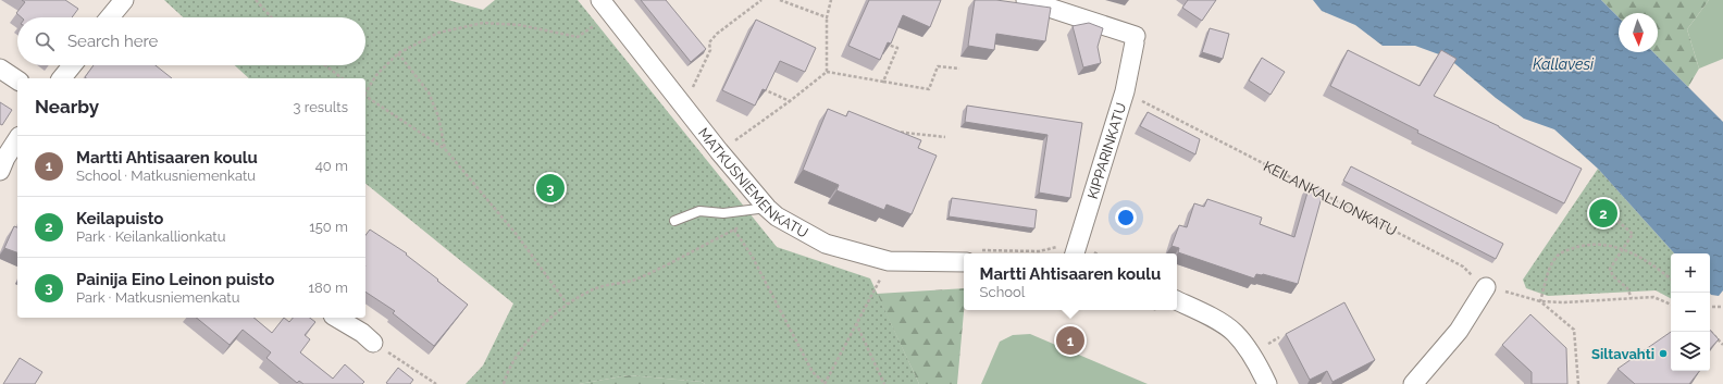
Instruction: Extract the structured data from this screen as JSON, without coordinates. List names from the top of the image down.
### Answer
{
  "streets": {
    "street": ["KIPPARINKATU", "MATKUSNIEMENKATU"],
    "path": ["KEILANKALLIONKATU"]
  },
  "crossings": [
    ["KIPPARINKATU", "KEILANKALLIONKATU"]
  ],
  "water": ["Kallavesi"],
  "places": ["Siltavahti"],
  "north": "bottom",
  "page": {
    "search": "Search here",
    "heading": ["Nearby", "3 results"],
    "list": [
      {
        "mark": "1",
        "name": "Martti Ahtisaaren koulu",
        "note": "School · Matkusniemenkatu",
        "value": "40 m"
      },
      {
        "mark": "2",
        "name": "Keilapuisto",
        "note": "Park · Keilankallionkatu",
        "value": "150 m"
      },
      {
        "mark": "3",
        "name": "Painija Eino Leinon puisto",
        "note": "Park · Matkusniemenkatu",
        "value": "180 m"
      }
    ],
    "pins": ["3", "2", "1"],
    "map_buttons": ["+", "−"],
    "popup": ["Martti Ahtisaaren koulu", "School"]
  }
}
